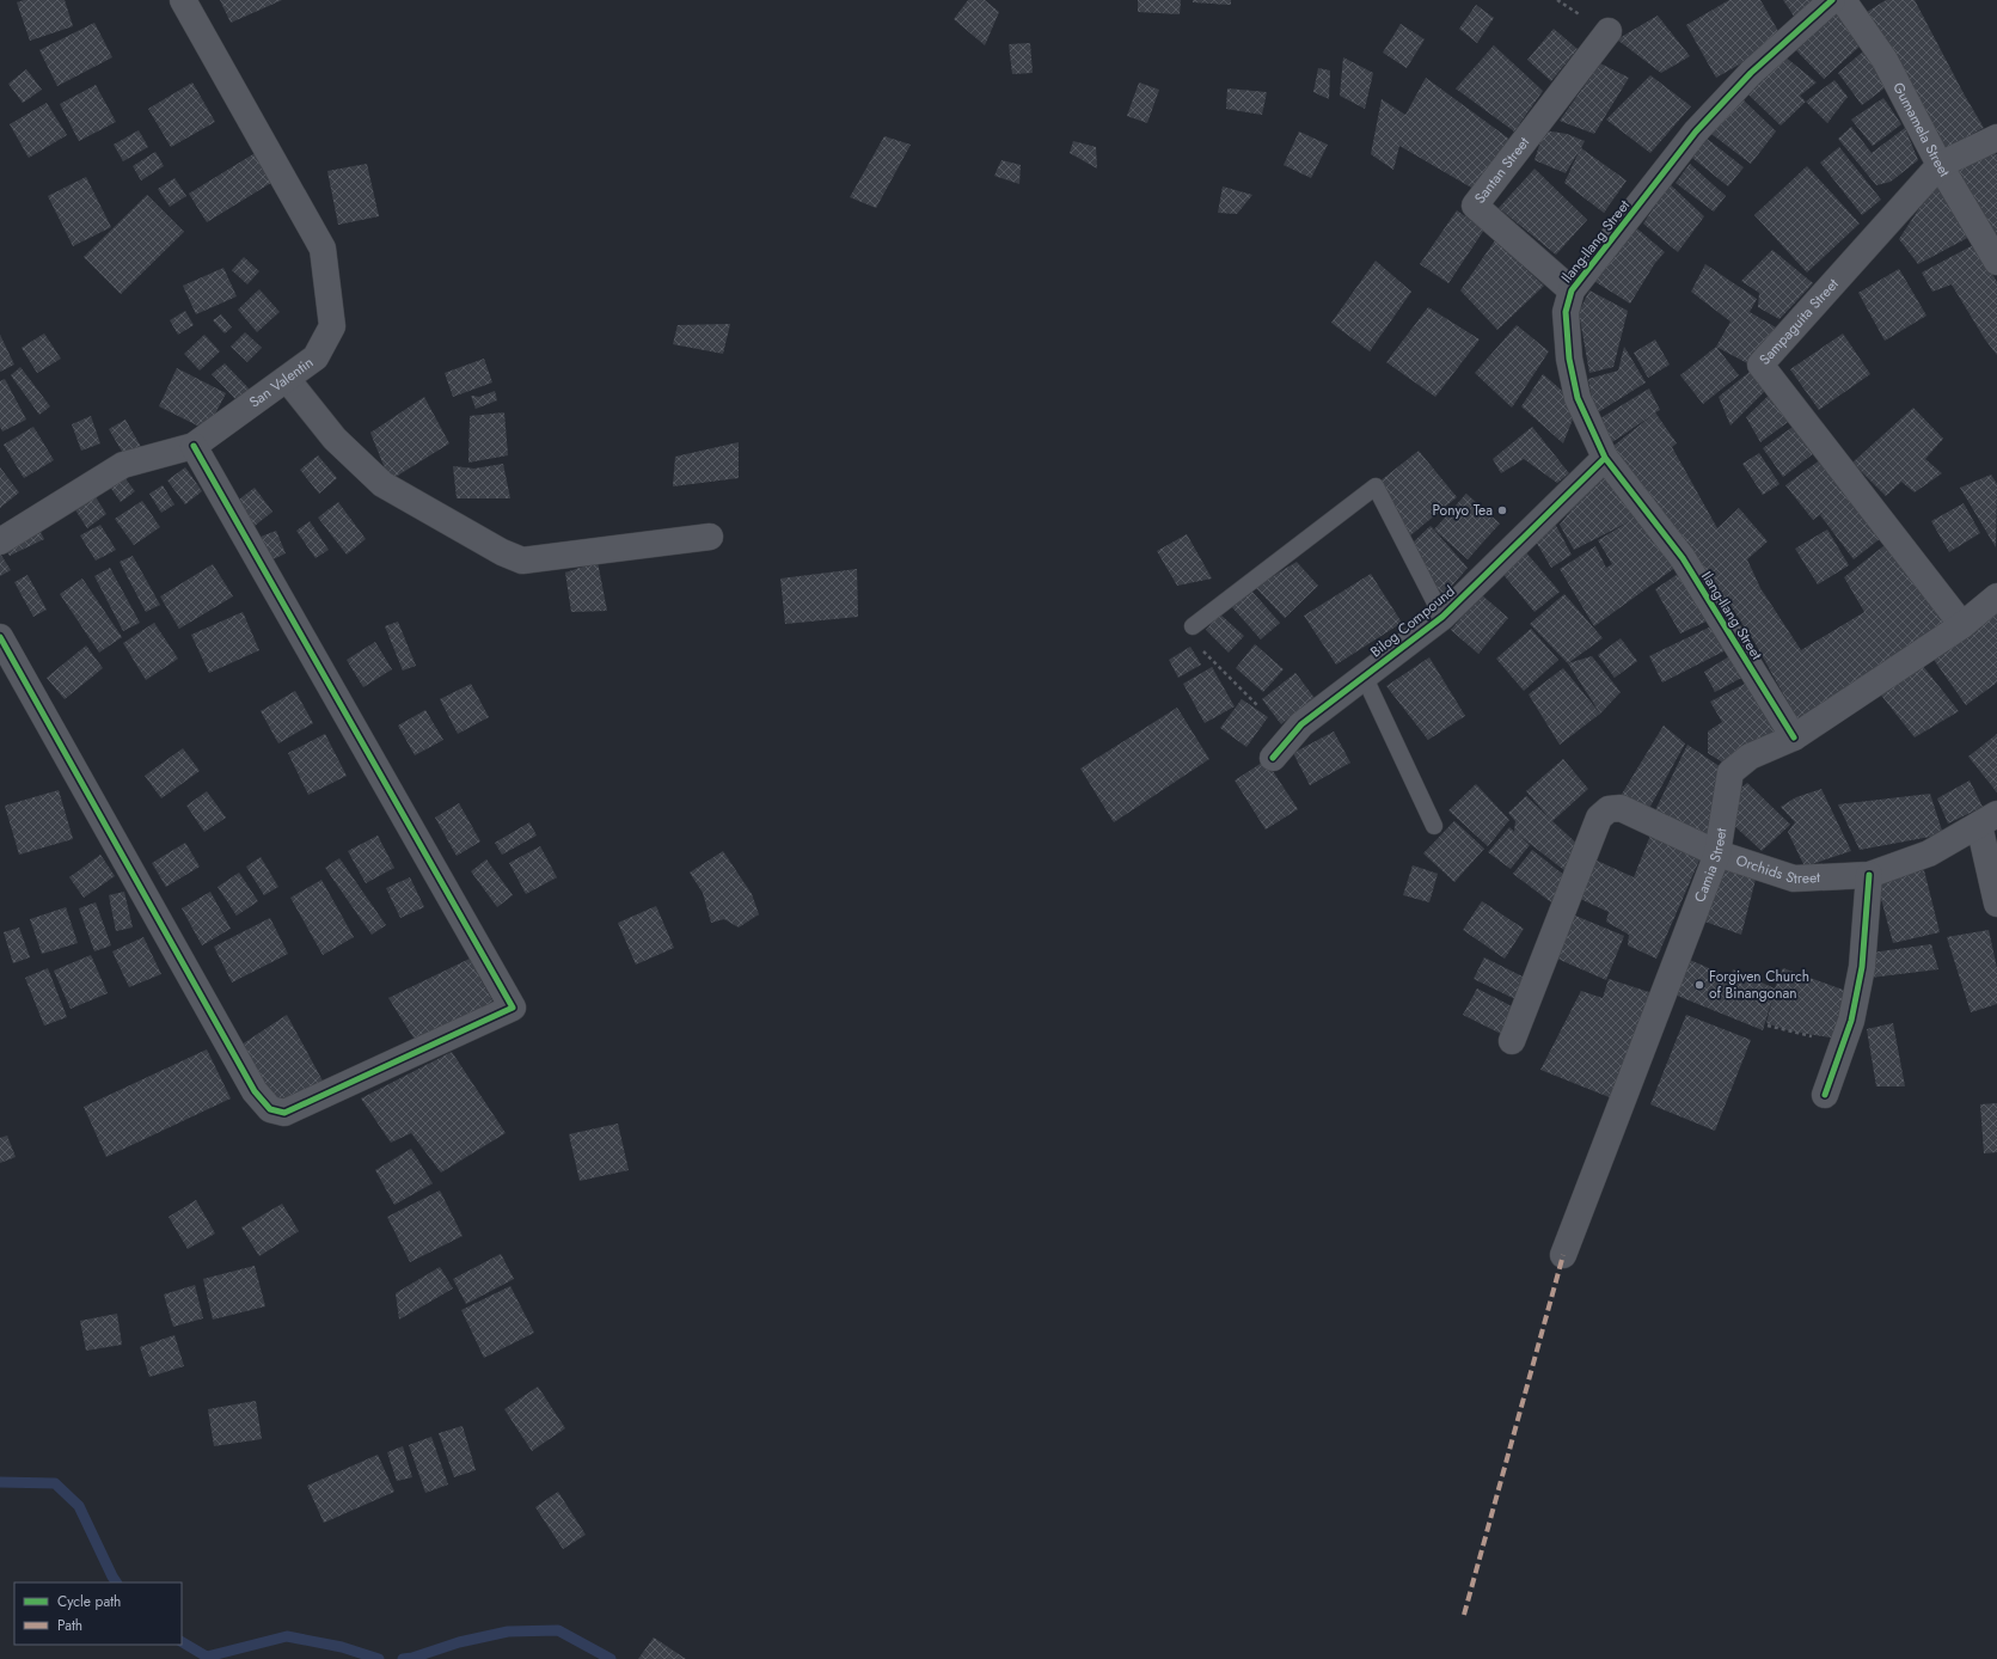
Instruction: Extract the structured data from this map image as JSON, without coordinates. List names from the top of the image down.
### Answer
{
  "streets": {
    "street": [
      "Gumamela Street",
      "Santan Street",
      "Ilang-Ilang Street",
      "Sampaguita Street",
      "San Valentin",
      "Bilog Compound",
      "Camia Street",
      "Orchids Street"
    ]
  },
  "crossings": [
    ["Gumamela Street", "Sampaguita Street"],
    ["Santan Street", "Ilang-Ilang Street"],
    ["Ilang-Ilang Street", "Bilog Compound"],
    ["Ilang-Ilang Street", "Camia Street"],
    ["Sampaguita Street", "Camia Street"],
    ["Camia Street", "Orchids Street"]
  ],
  "places": ["Ponyo Tea", "Forgiven Church of Binangonan"],
  "legend": ["Cycle path", "Path"]
}
